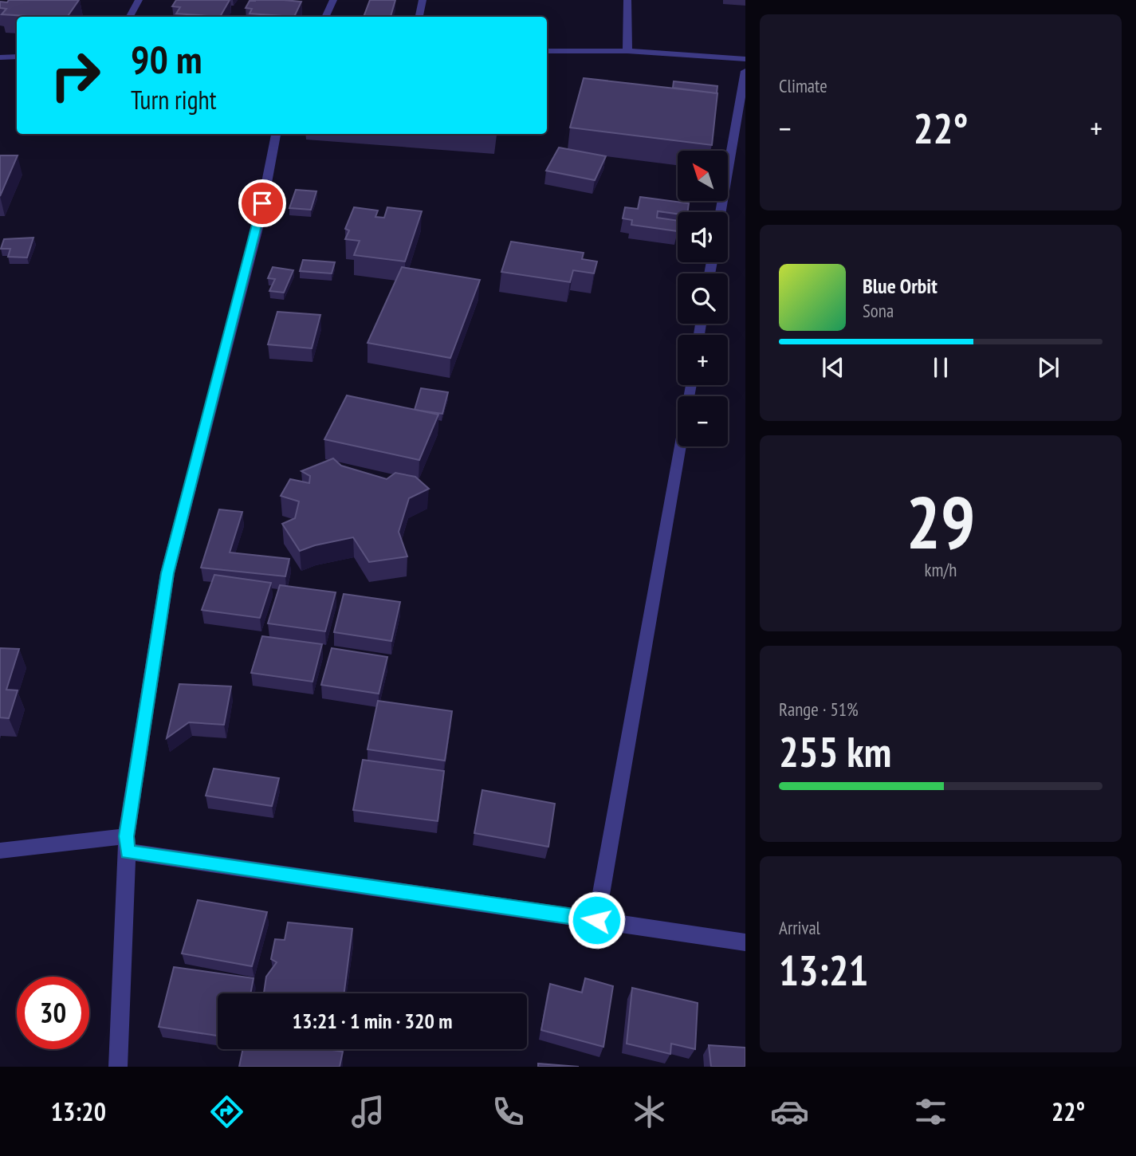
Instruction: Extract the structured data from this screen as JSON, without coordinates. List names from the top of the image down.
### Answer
{
  "north": "top left",
  "page": {
    "tile": [
      "Climate",
      ["29", "km/h"],
      ["Range · 51%", "255 km"],
      ["Arrival", "13:21"]
    ],
    "turn": ["90 m", "Turn right"],
    "heat": ["−", "22°", "+"],
    "map_buttons": ["+", "−"],
    "song": ["Blue Orbit", "Sona"],
    "limit": "30",
    "trip": "13:21 · 1 min · 320 m",
    "tabs": ["13:20", "22°"]
  }
}
